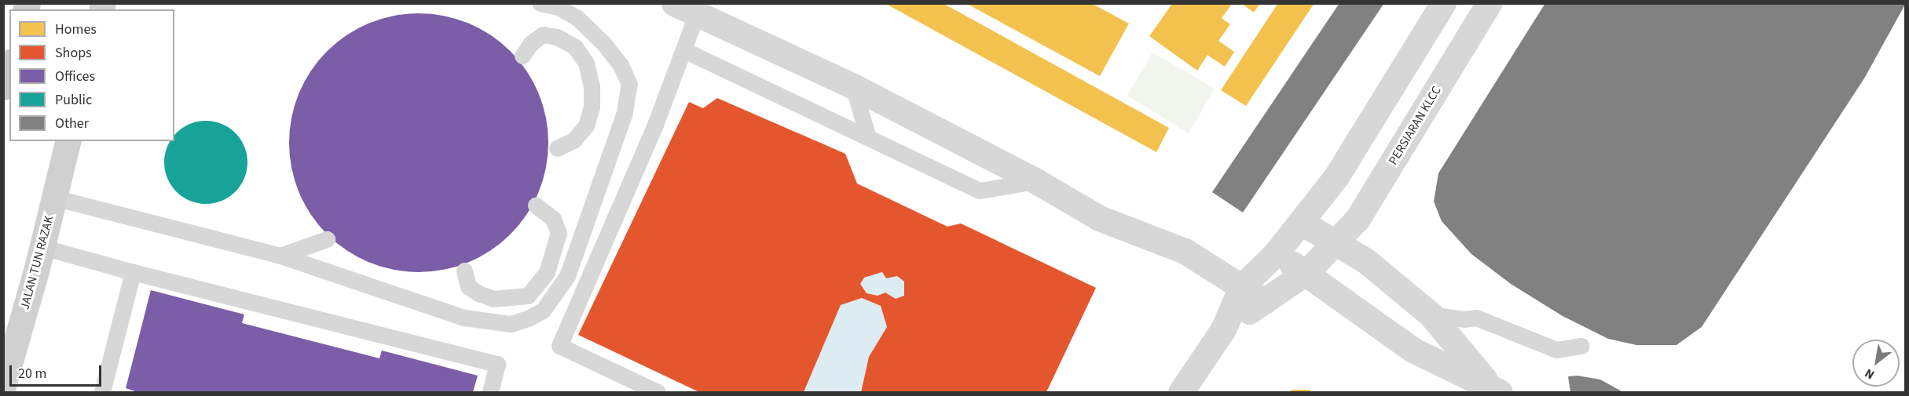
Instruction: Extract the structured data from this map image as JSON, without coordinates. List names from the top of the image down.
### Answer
{
  "streets": {
    "main road": ["JALAN TUN RAZAK"],
    "street": ["PERSIARAN KLCC"]
  },
  "legend": [
    "Homes",
    "Shops",
    "Offices",
    "Public",
    "Other"
  ],
  "scale_bar": "20 m",
  "north": "bottom left"
}
